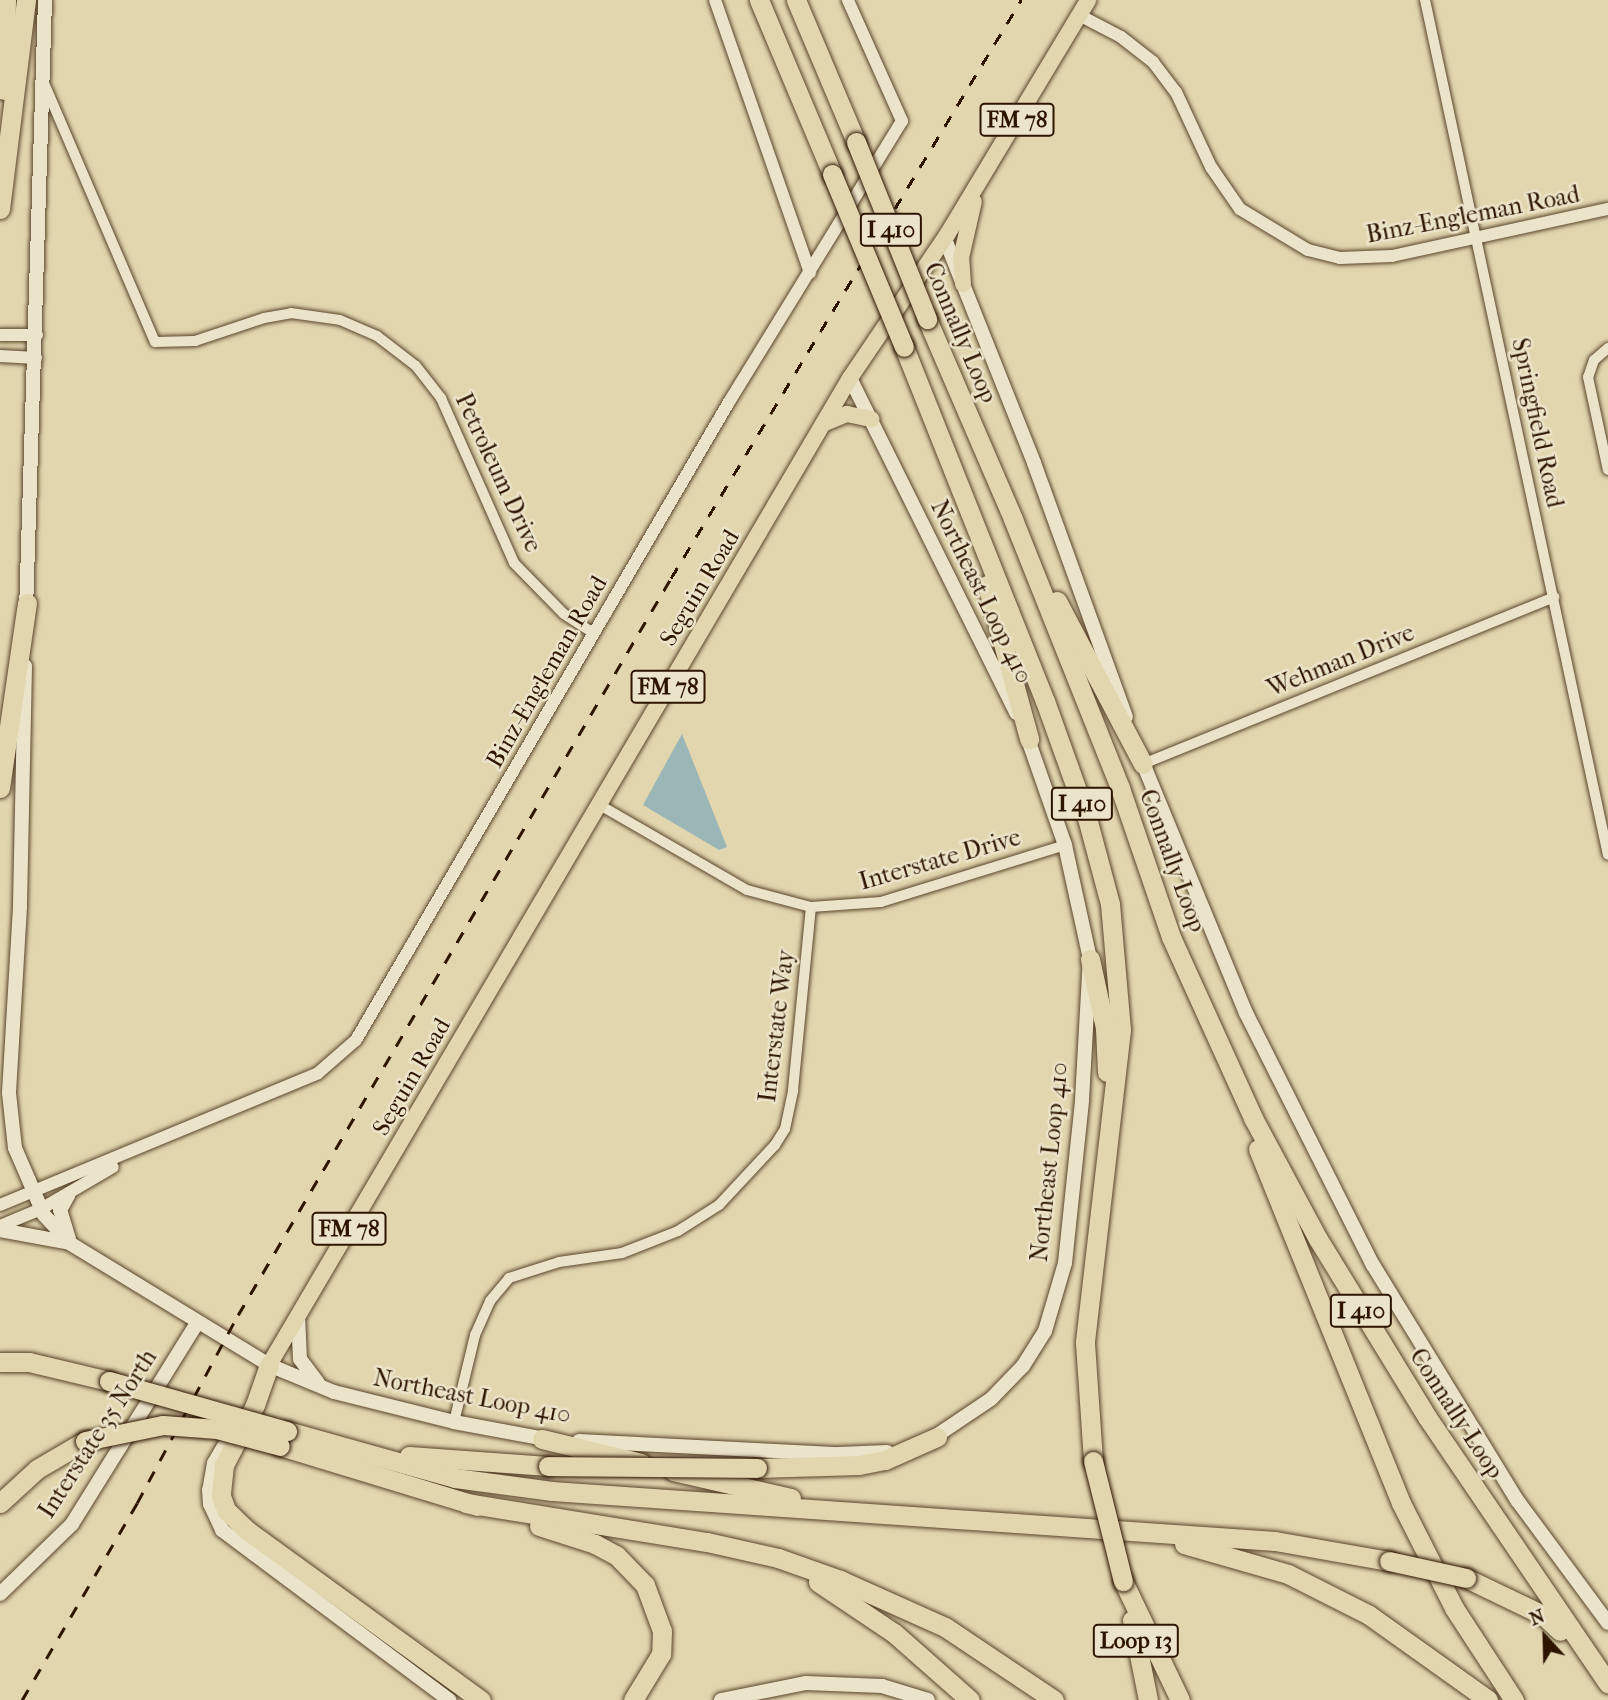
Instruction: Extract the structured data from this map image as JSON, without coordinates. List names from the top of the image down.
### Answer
{
  "streets": {
    "highway": ["I 410", "Connally Loop", "Loop 13"],
    "main road": [
      "FM 78",
      "Seguin Road",
      "Northeast Loop 410",
      "Interstate 35 North"
    ],
    "street": [
      "Binz-Engleman Road",
      "Springfield Road",
      "Petroleum Drive",
      "Wehman Drive",
      "Interstate Drive",
      "Interstate Way"
    ]
  },
  "crossings": [
    ["FM 78", "Seguin Road"],
    ["FM 78", "Northeast Loop 410"],
    ["Binz-Engleman Road", "Springfield Road"],
    ["Binz-Engleman Road", "Petroleum Drive"],
    ["Binz-Engleman Road", "Seguin Road"],
    ["Binz-Engleman Road", "Northeast Loop 410"],
    ["I 410", "Loop 13"],
    ["Springfield Road", "Wehman Drive"],
    ["Seguin Road", "Northeast Loop 410"],
    ["Seguin Road", "Interstate Drive"],
    ["Northeast Loop 410", "Interstate Drive"],
    ["Northeast Loop 410", "Interstate Way"],
    ["Northeast Loop 410", "Interstate 35 North"],
    ["Interstate Drive", "Interstate Way"]
  ],
  "north": "top"
}
